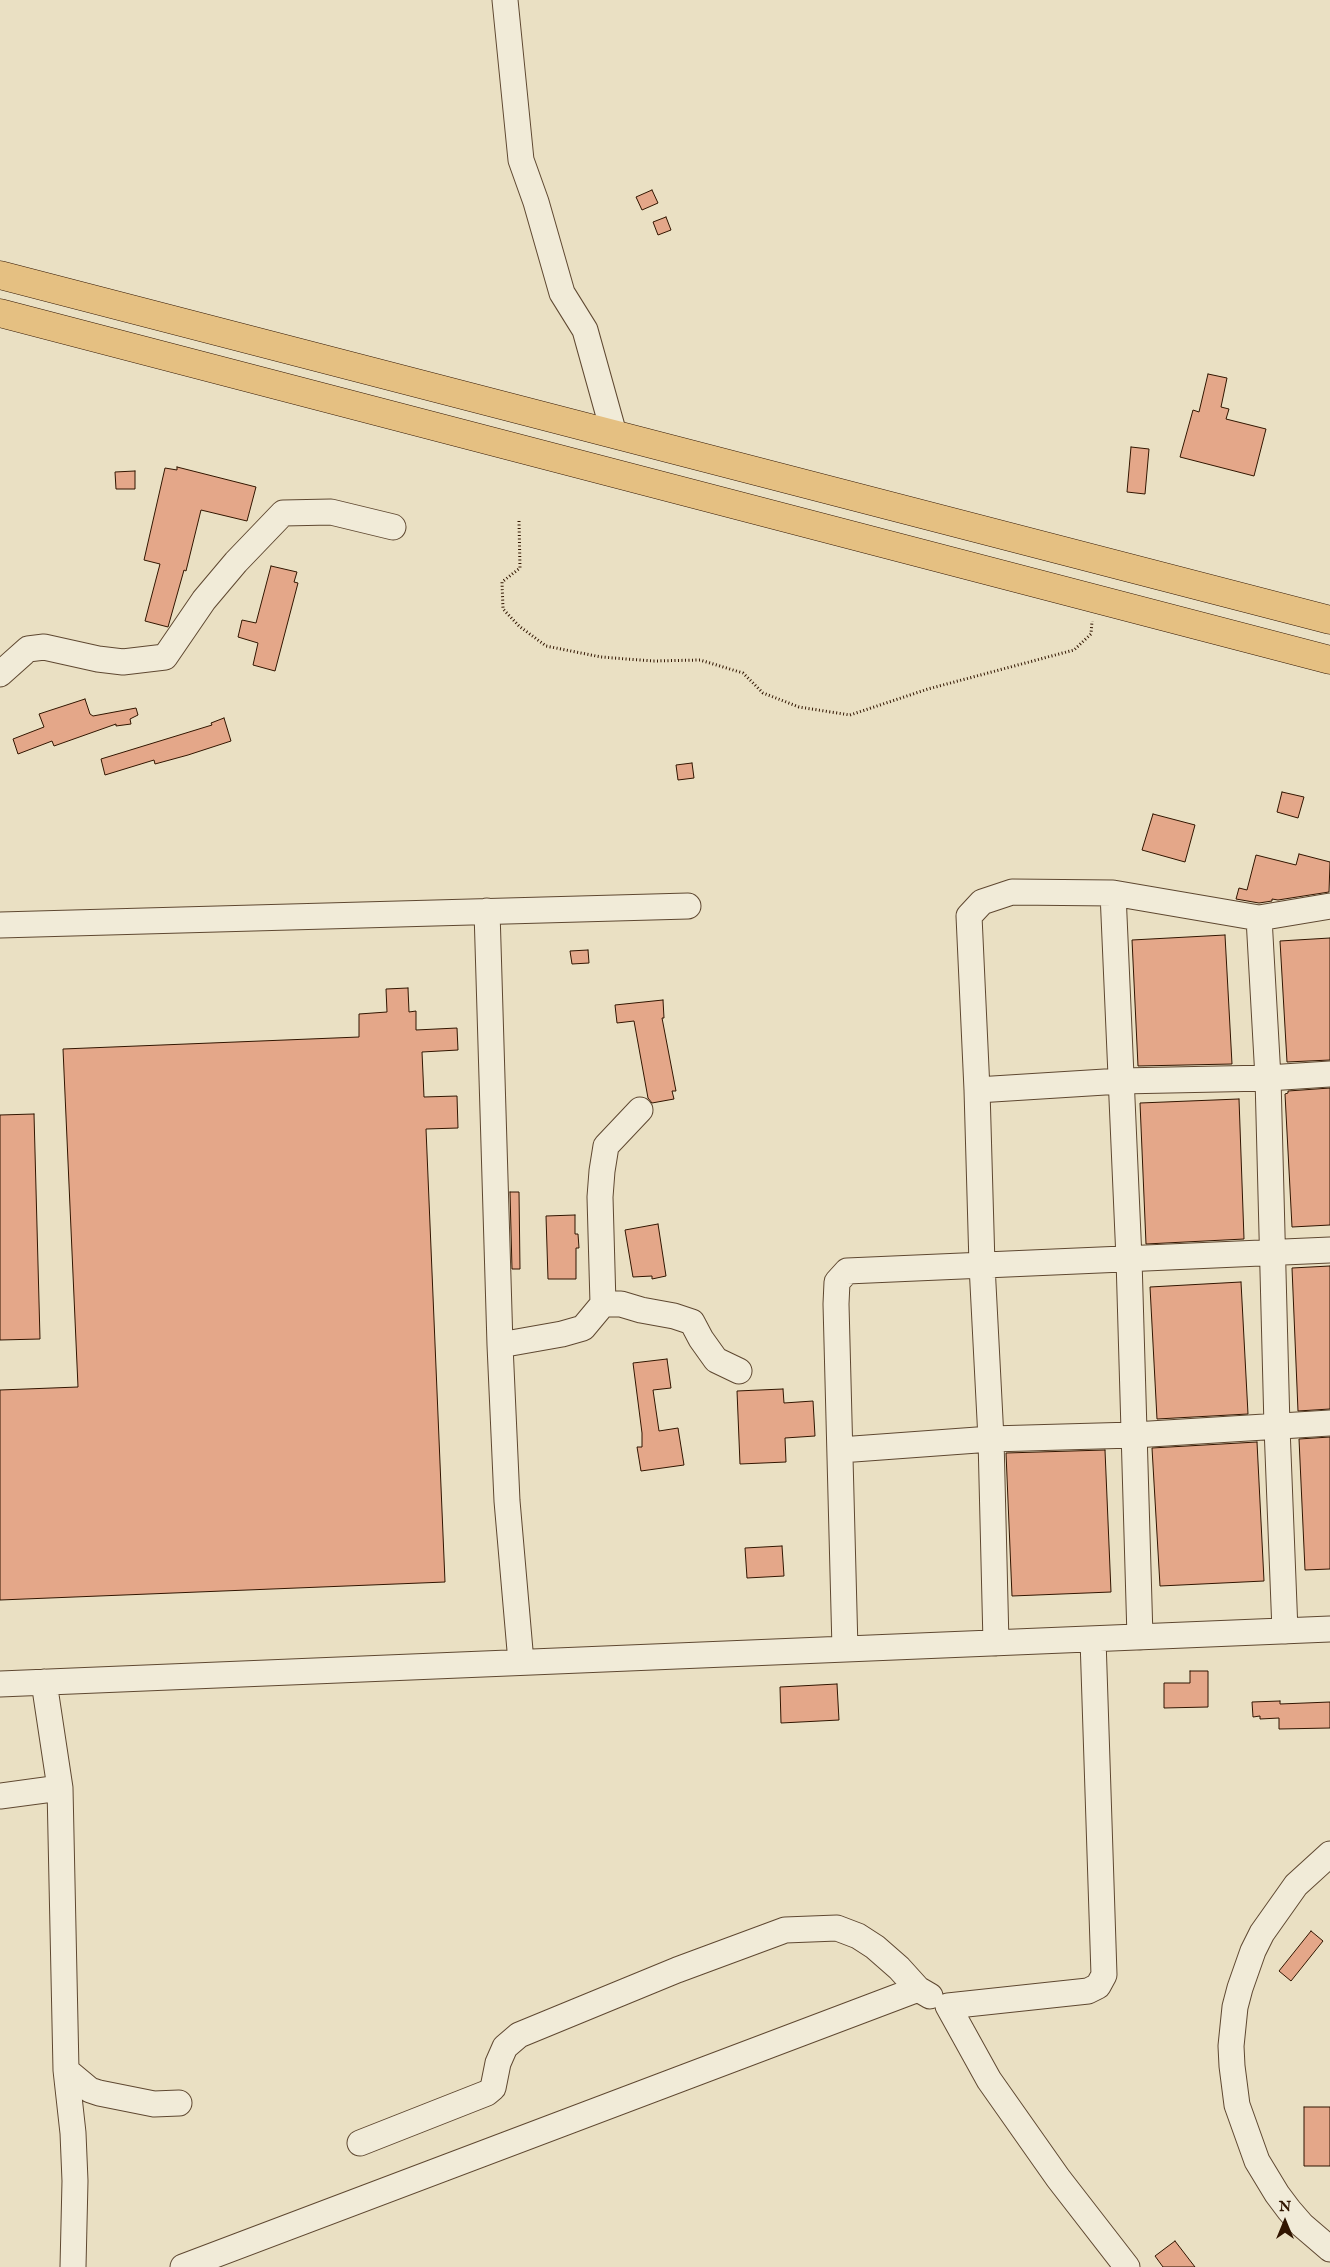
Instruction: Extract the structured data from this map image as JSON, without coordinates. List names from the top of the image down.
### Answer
{
  "north": "top"
}
